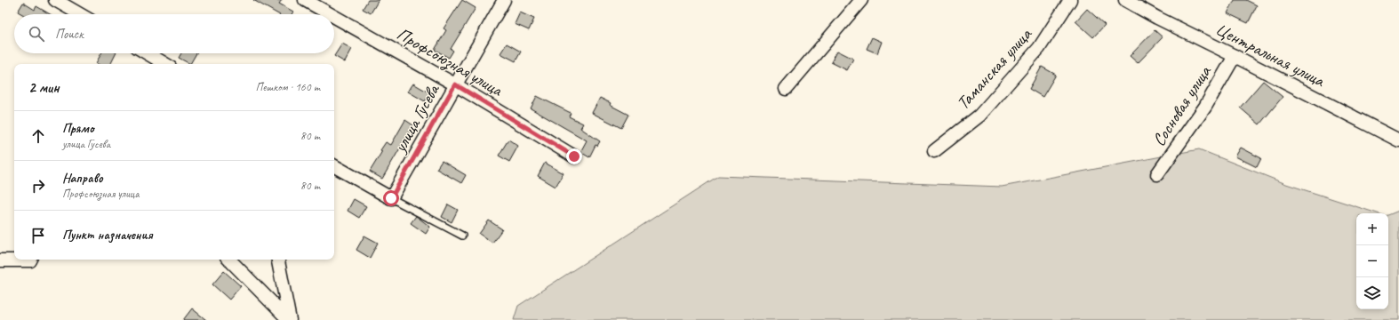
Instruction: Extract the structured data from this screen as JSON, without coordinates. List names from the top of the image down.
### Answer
{
  "streets": {
    "street": [
      "Центральная улица",
      "Профсоюзная улица",
      "Таманская улица",
      "Сосновая улица",
      "улица Гусева"
    ]
  },
  "crossings": [
    ["Центральная улица", "Сосновая улица"],
    ["Профсоюзная улица", "улица Гусева"]
  ],
  "page": {
    "search": "Поиск",
    "heading": ["2 мин", "Пешком · 160 m"],
    "list": [
      ["Прямо", "улица Гусева", "80 m"],
      ["Направо", "Профсоюзная улица", "80 m"],
      "Пункт назначения"
    ],
    "map_buttons": ["+", "−"]
  }
}
